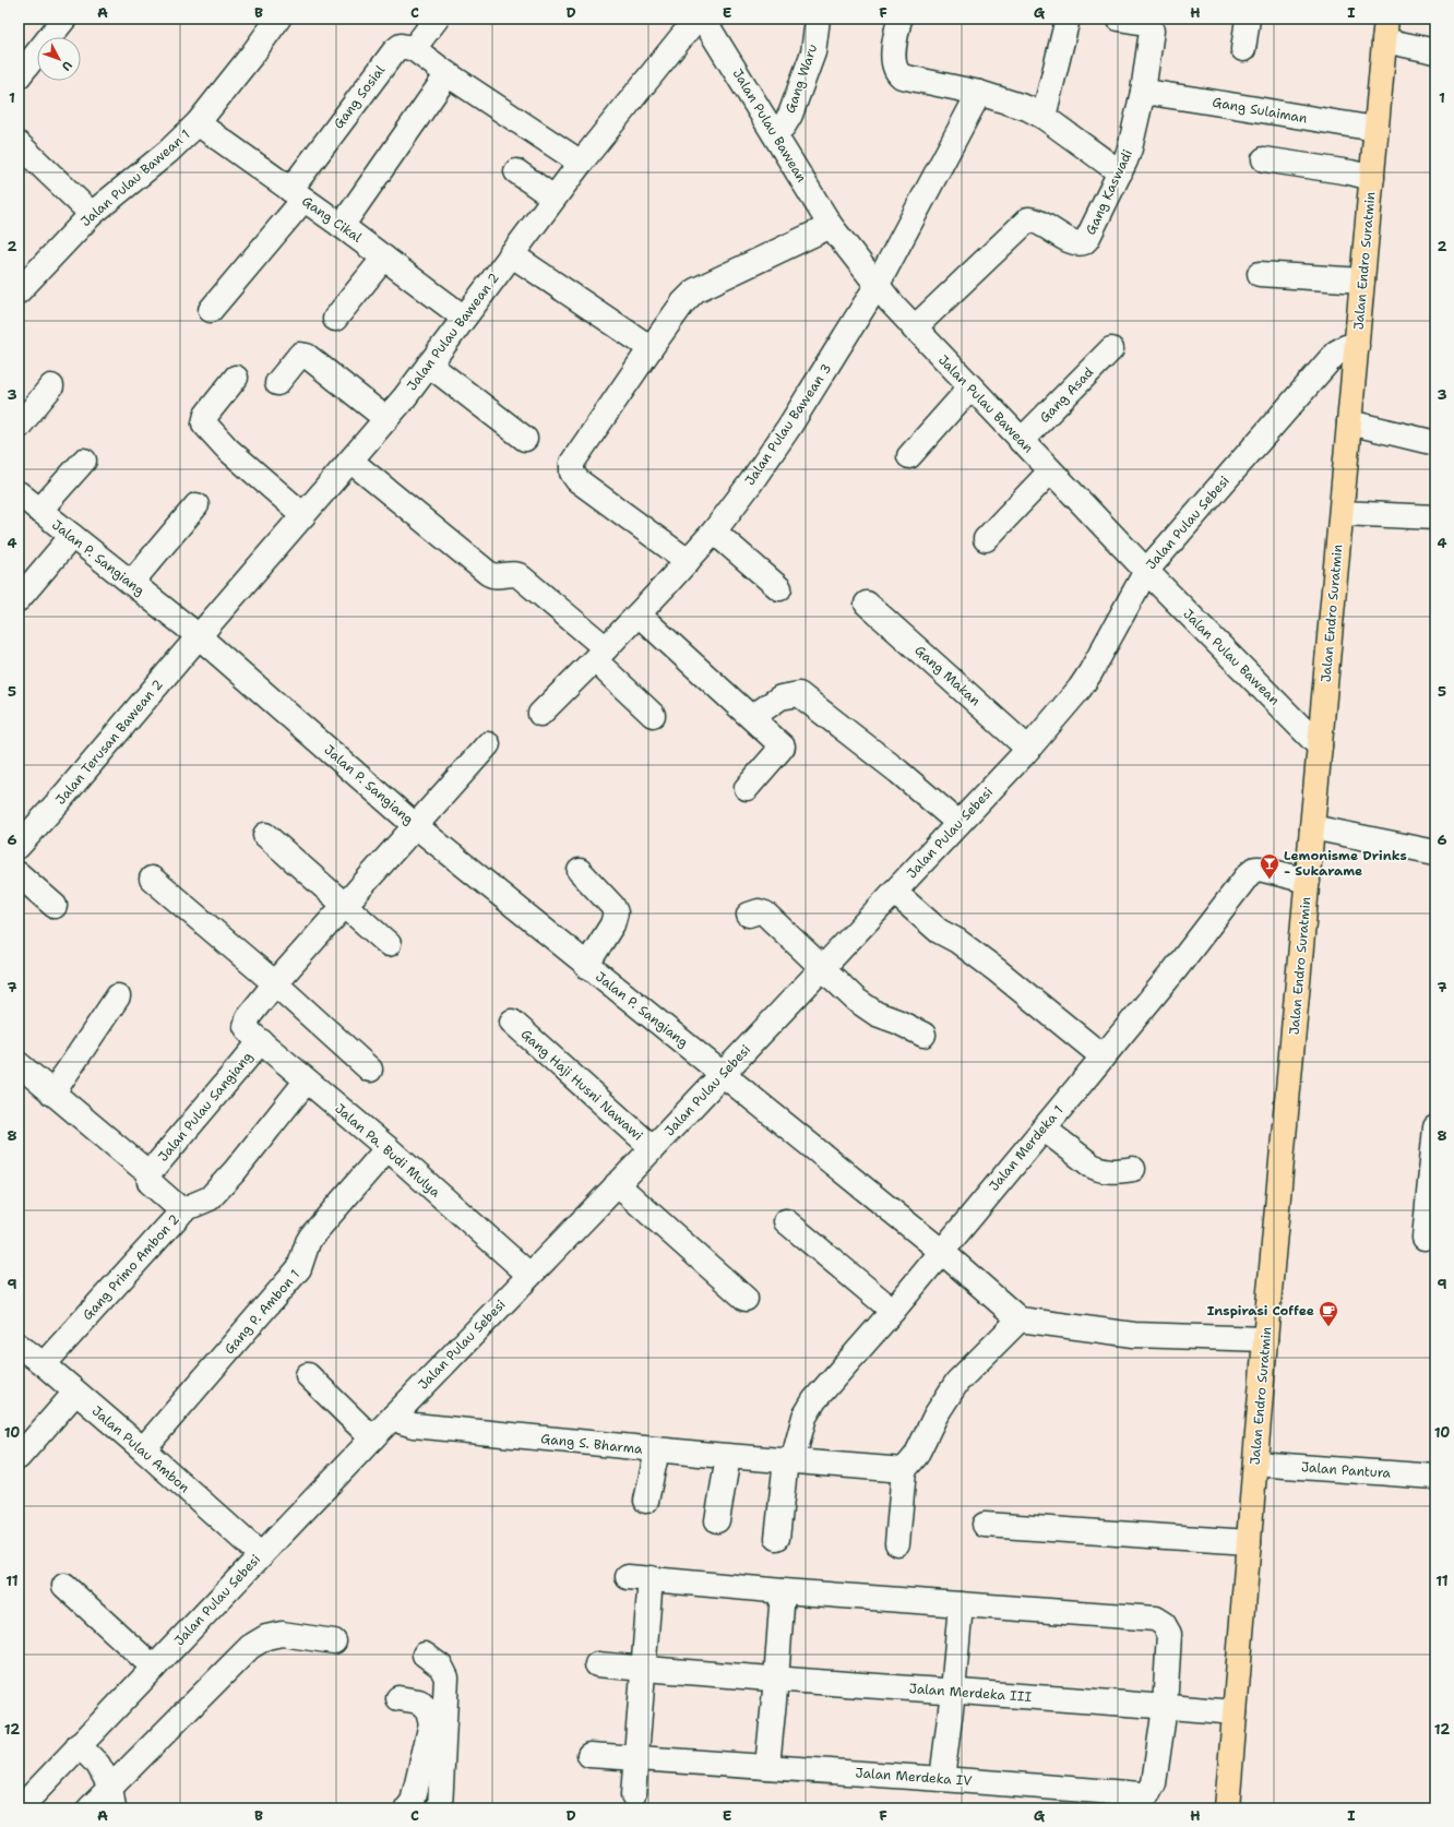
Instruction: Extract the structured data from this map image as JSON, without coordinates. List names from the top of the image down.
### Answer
{
  "streets": {
    "main road": ["Jalan Endro Suratmin"],
    "street": [
      "Gang Waru",
      "Gang Sosial",
      "Gang Sulaiman",
      "Jalan Pulau Bawean",
      "Jalan Pulau Bawean 1",
      "Gang Kaswadi",
      "Gang Cikal",
      "Jalan Pulau Bawean 2",
      "Gang Asad",
      "Jalan Pulau Bawean 3",
      "Jalan Pulau Sebesi",
      "Jalan P. Sangiang",
      "Gang Makan",
      "Jalan Terusan Bawean 2",
      "Gang Haji Husni Nawawi",
      "Jalan Pulau Sangiang",
      "Jalan Merdeka 1",
      "Jalan Pa. Budi Mulya",
      "Gang Primo Ambon 2",
      "Gang P. Ambon 1",
      "Gang S. Bharma",
      "Jalan Pulau Ambon",
      "Jalan Pantura",
      "Jalan Merdeka III",
      "Jalan Merdeka IV"
    ]
  },
  "crossings": [
    ["Gang Waru", "Jalan Pulau Bawean"],
    ["Gang Sosial", "Gang Cikal"],
    ["Gang Sulaiman", "Gang Kaswadi"],
    ["Gang Sulaiman", "Jalan Endro Suratmin"],
    ["Jalan Pulau Bawean", "Gang Kaswadi"],
    ["Jalan Pulau Bawean", "Jalan Endro Suratmin"],
    ["Jalan Pulau Bawean", "Gang Asad"],
    ["Jalan Pulau Bawean", "Jalan Pulau Bawean 3"],
    ["Jalan Pulau Bawean", "Jalan Pulau Sebesi"],
    ["Jalan Pulau Bawean 1", "Gang Cikal"],
    ["Gang Cikal", "Jalan Pulau Bawean 2"],
    ["Jalan Endro Suratmin", "Jalan Pulau Sebesi"],
    ["Jalan Endro Suratmin", "Jalan Merdeka 1"],
    ["Jalan Endro Suratmin", "Jalan Pantura"],
    ["Jalan Endro Suratmin", "Jalan Merdeka III"],
    ["Jalan Pulau Bawean 2", "Jalan P. Sangiang"],
    ["Jalan Pulau Bawean 2", "Jalan Terusan Bawean 2"],
    ["Jalan Pulau Sebesi", "Jalan P. Sangiang"],
    ["Jalan Pulau Sebesi", "Gang Makan"],
    ["Jalan Pulau Sebesi", "Gang Haji Husni Nawawi"],
    ["Jalan Pulau Sebesi", "Jalan Pa. Budi Mulya"],
    ["Jalan Pulau Sebesi", "Gang S. Bharma"],
    ["Jalan Pulau Sebesi", "Jalan Pulau Ambon"],
    ["Jalan P. Sangiang", "Jalan Terusan Bawean 2"],
    ["Jalan P. Sangiang", "Jalan Pulau Sangiang"],
    ["Jalan Pulau Sangiang", "Jalan Pa. Budi Mulya"],
    ["Jalan Pulau Sangiang", "Gang Primo Ambon 2"],
    ["Jalan Merdeka 1", "Gang S. Bharma"],
    ["Jalan Pa. Budi Mulya", "Gang P. Ambon 1"],
    ["Gang Primo Ambon 2", "Jalan Pulau Ambon"],
    ["Gang P. Ambon 1", "Jalan Pulau Ambon"],
    ["Jalan Merdeka III", "Jalan Merdeka IV"]
  ],
  "places": {
    "bar": ["Lemonisme Drinks - Sukarame"],
    "cafe": ["Inspirasi Coffee"]
  },
  "north": "bottom right",
  "grid": {
    "columns": [
      "A",
      "B",
      "C",
      "D",
      "E",
      "F",
      "G",
      "H",
      "I"
    ],
    "rows": [
      "1",
      "2",
      "3",
      "4",
      "5",
      "6",
      "7",
      "8",
      "9",
      "10",
      "11",
      "12"
    ]
  }
}
